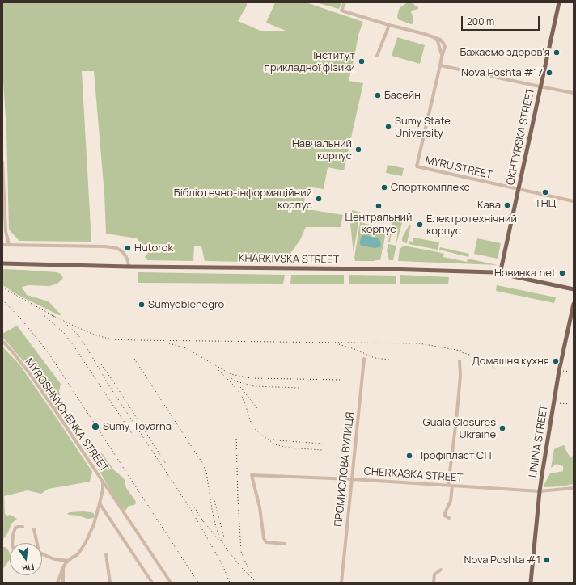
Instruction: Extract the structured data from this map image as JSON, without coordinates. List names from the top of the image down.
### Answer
{
  "streets": {
    "main road": ["OKHTYRSKA STREET", "KHARKIVSKA STREET", "LINIINA STREET"],
    "street": [
      "MYRU STREET",
      "MYROSHNYCHENKA STREET",
      "ПРОМИСЛОВА ВУЛИЦЯ",
      "CHERKASKA STREET"
    ]
  },
  "crossings": [
    ["OKHTYRSKA STREET", "MYRU STREET"],
    ["OKHTYRSKA STREET", "KHARKIVSKA STREET"],
    ["LINIINA STREET", "CHERKASKA STREET"],
    ["ПРОМИСЛОВА ВУЛИЦЯ", "CHERKASKA STREET"]
  ],
  "places": [
    "Бажаємо здоров'я",
    "Інститут прикладної фізики",
    "Nova Poshta #17",
    "Басейн",
    "Sumy State University",
    "Навчальний корпус",
    "Спорткомплекс",
    "ТНЦ",
    "Бібліотечно-інформаційний корпус",
    "Кава",
    "Центральний корпус",
    "Електротехнічний корпус",
    "Hutorok",
    "Новинка.net",
    "Sumyoblenegro",
    "Домашня кухня",
    "Sumy-Tovarna",
    "Guala Closures Ukraine",
    "Профіпласт СП",
    "Nova Poshta #1"
  ],
  "scale_bar": "200 m",
  "north": "bottom"
}
